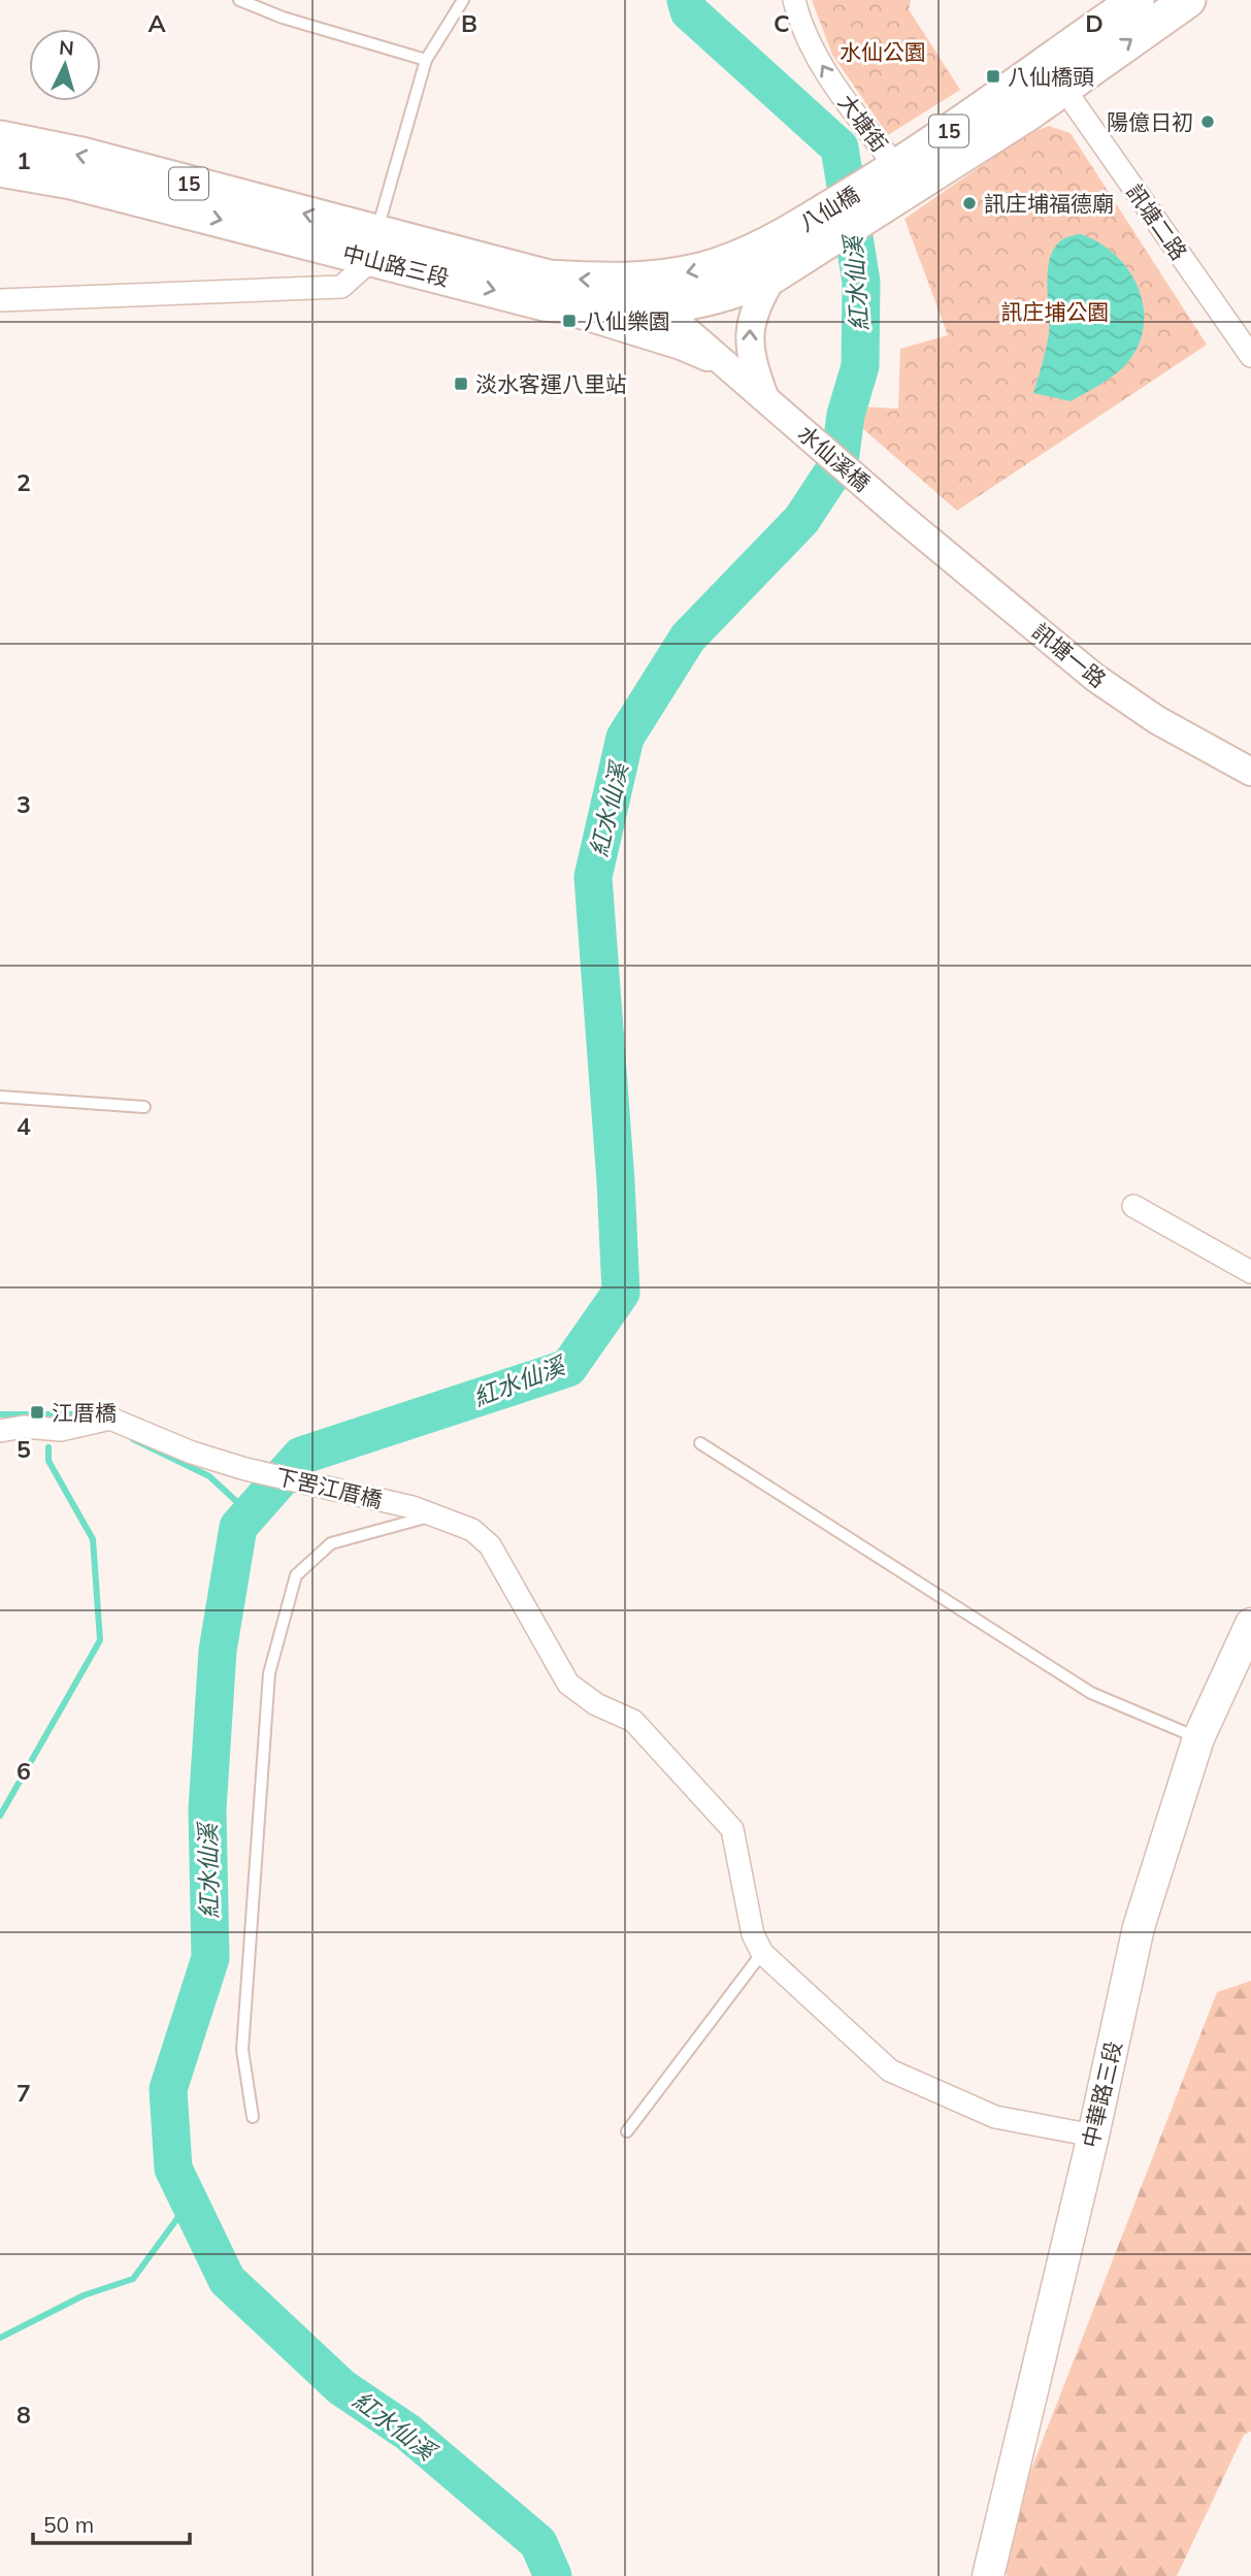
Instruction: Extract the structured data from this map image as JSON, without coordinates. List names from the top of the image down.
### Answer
{
  "streets": {
    "main road": [
      "15",
      "八仙橋",
      "中山路三段",
      "中華路三段"
    ],
    "street": [
      "大塘街",
      "訊塘二路",
      "水仙溪橋",
      "訊塘一路",
      "下罟江厝橋"
    ]
  },
  "crossings": [
    ["大塘街", "15"],
    ["大塘街", "八仙橋"],
    ["15", "八仙橋"],
    ["15", "訊塘二路"],
    ["八仙橋", "中山路三段"],
    ["水仙溪橋", "訊塘一路"]
  ],
  "one_way": ["大塘街"],
  "water": ["紅水仙溪"],
  "parks": ["水仙公園", "訊庄埔公園"],
  "places": {
    "transit": [
      "八仙橋頭",
      "八仙樂園",
      "淡水客運八里站",
      "江厝橋"
    ],
    "other": ["陽億日初", "訊庄埔福德廟"]
  },
  "scale_bar": "50 m",
  "north": "top",
  "grid": {
    "columns": [
      "A",
      "B",
      "C",
      "D"
    ],
    "rows": [
      "1",
      "2",
      "3",
      "4",
      "5",
      "6",
      "7",
      "8"
    ]
  }
}
